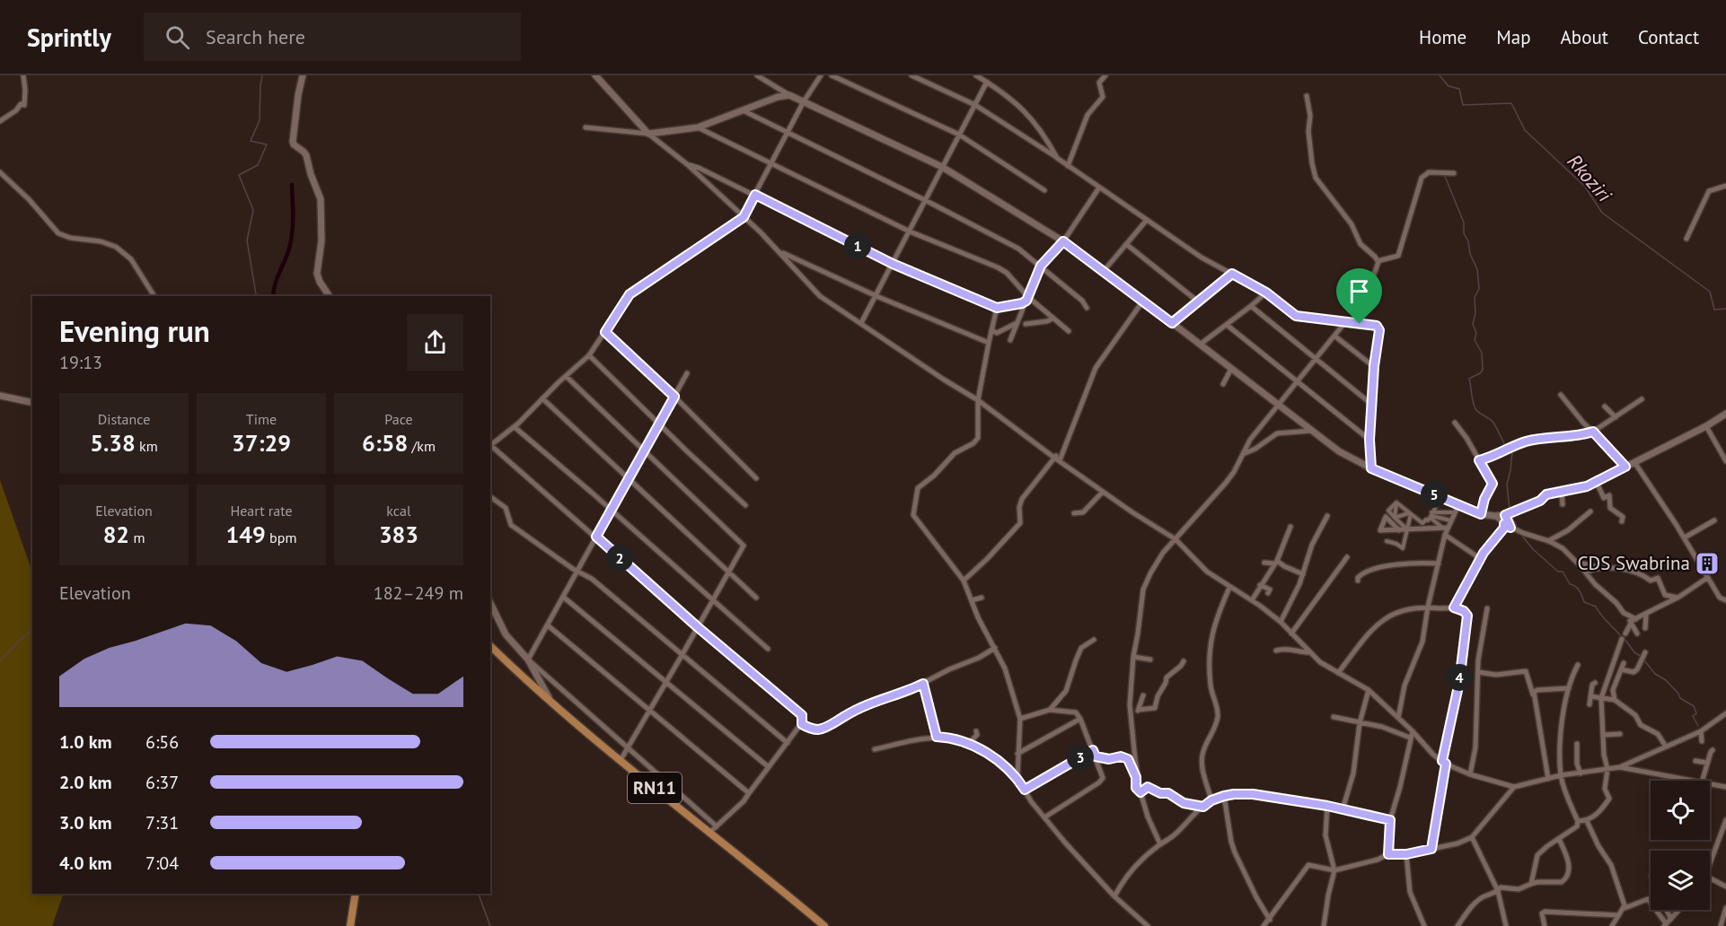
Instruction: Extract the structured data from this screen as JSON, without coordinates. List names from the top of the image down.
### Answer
{
  "streets": {
    "main road": ["RN11"]
  },
  "water": ["Rkoziri"],
  "places": {
    "building": ["CDS Swabrina"]
  },
  "page": {
    "header": "Sprintly",
    "search": "Search here",
    "nav": [
      "Home",
      "Map",
      "About",
      "Contact"
    ],
    "pins": [
      "1",
      "5",
      "2",
      "4",
      "3"
    ],
    "heading": ["Evening run", "19:13"],
    "stats": [
      ["Distance", "5.38 km"],
      ["Time", "37:29"],
      ["Pace", "6:58 /km"],
      ["Elevation", "82 m"],
      ["Heart rate", "149 bpm"],
      ["kcal", "383"]
    ],
    "chart": ["Elevation", "182–249 m"],
    "list": [
      {
        "name": "1.0 km",
        "note": "6:56"
      },
      {
        "name": "2.0 km",
        "note": "6:37"
      },
      {
        "name": "3.0 km",
        "note": "7:31"
      },
      {
        "name": "4.0 km",
        "note": "7:04"
      }
    ]
  }
}
